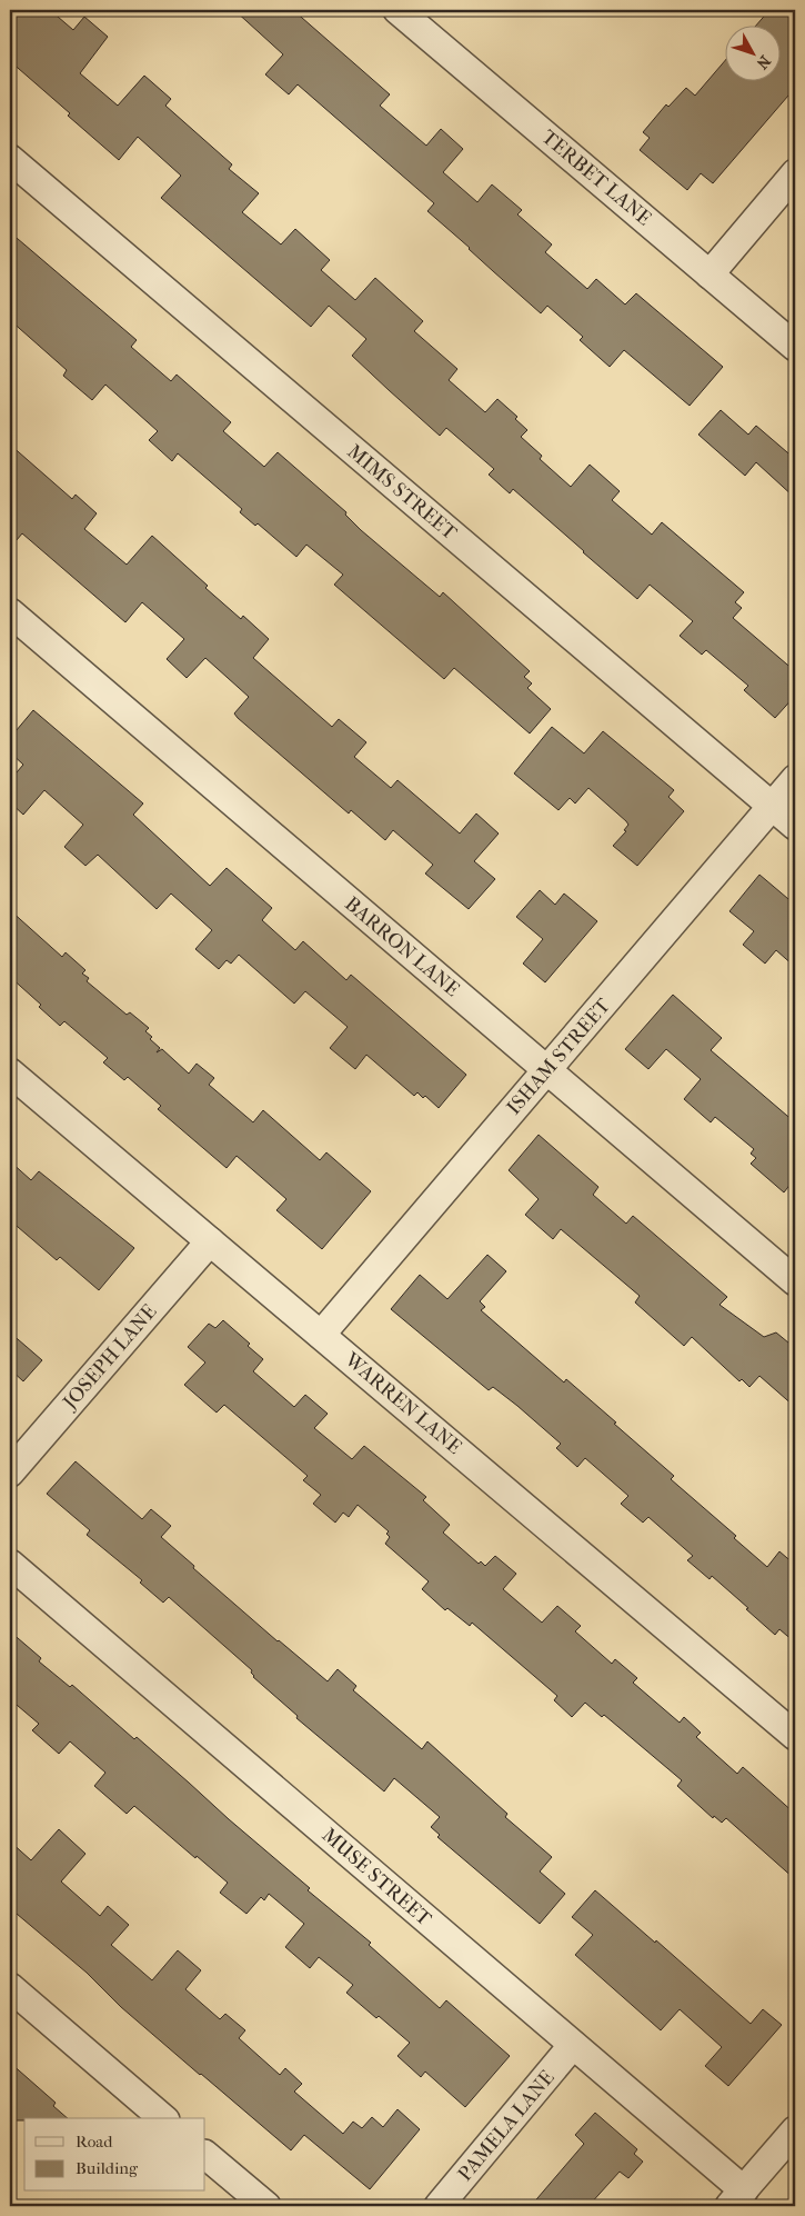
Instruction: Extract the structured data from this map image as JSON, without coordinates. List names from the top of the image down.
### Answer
{
  "streets": {
    "street": [
      "TERBET LANE",
      "MIMS STREET",
      "BARRON LANE",
      "ISHAM STREET",
      "JOSEPH LANE",
      "WARREN LANE",
      "MUSE STREET",
      "PAMELA LANE"
    ]
  },
  "crossings": [
    ["MIMS STREET", "ISHAM STREET"],
    ["BARRON LANE", "ISHAM STREET"],
    ["ISHAM STREET", "WARREN LANE"],
    ["JOSEPH LANE", "WARREN LANE"],
    ["MUSE STREET", "PAMELA LANE"]
  ],
  "legend": ["Road", "Building"],
  "north": "bottom right"
}
